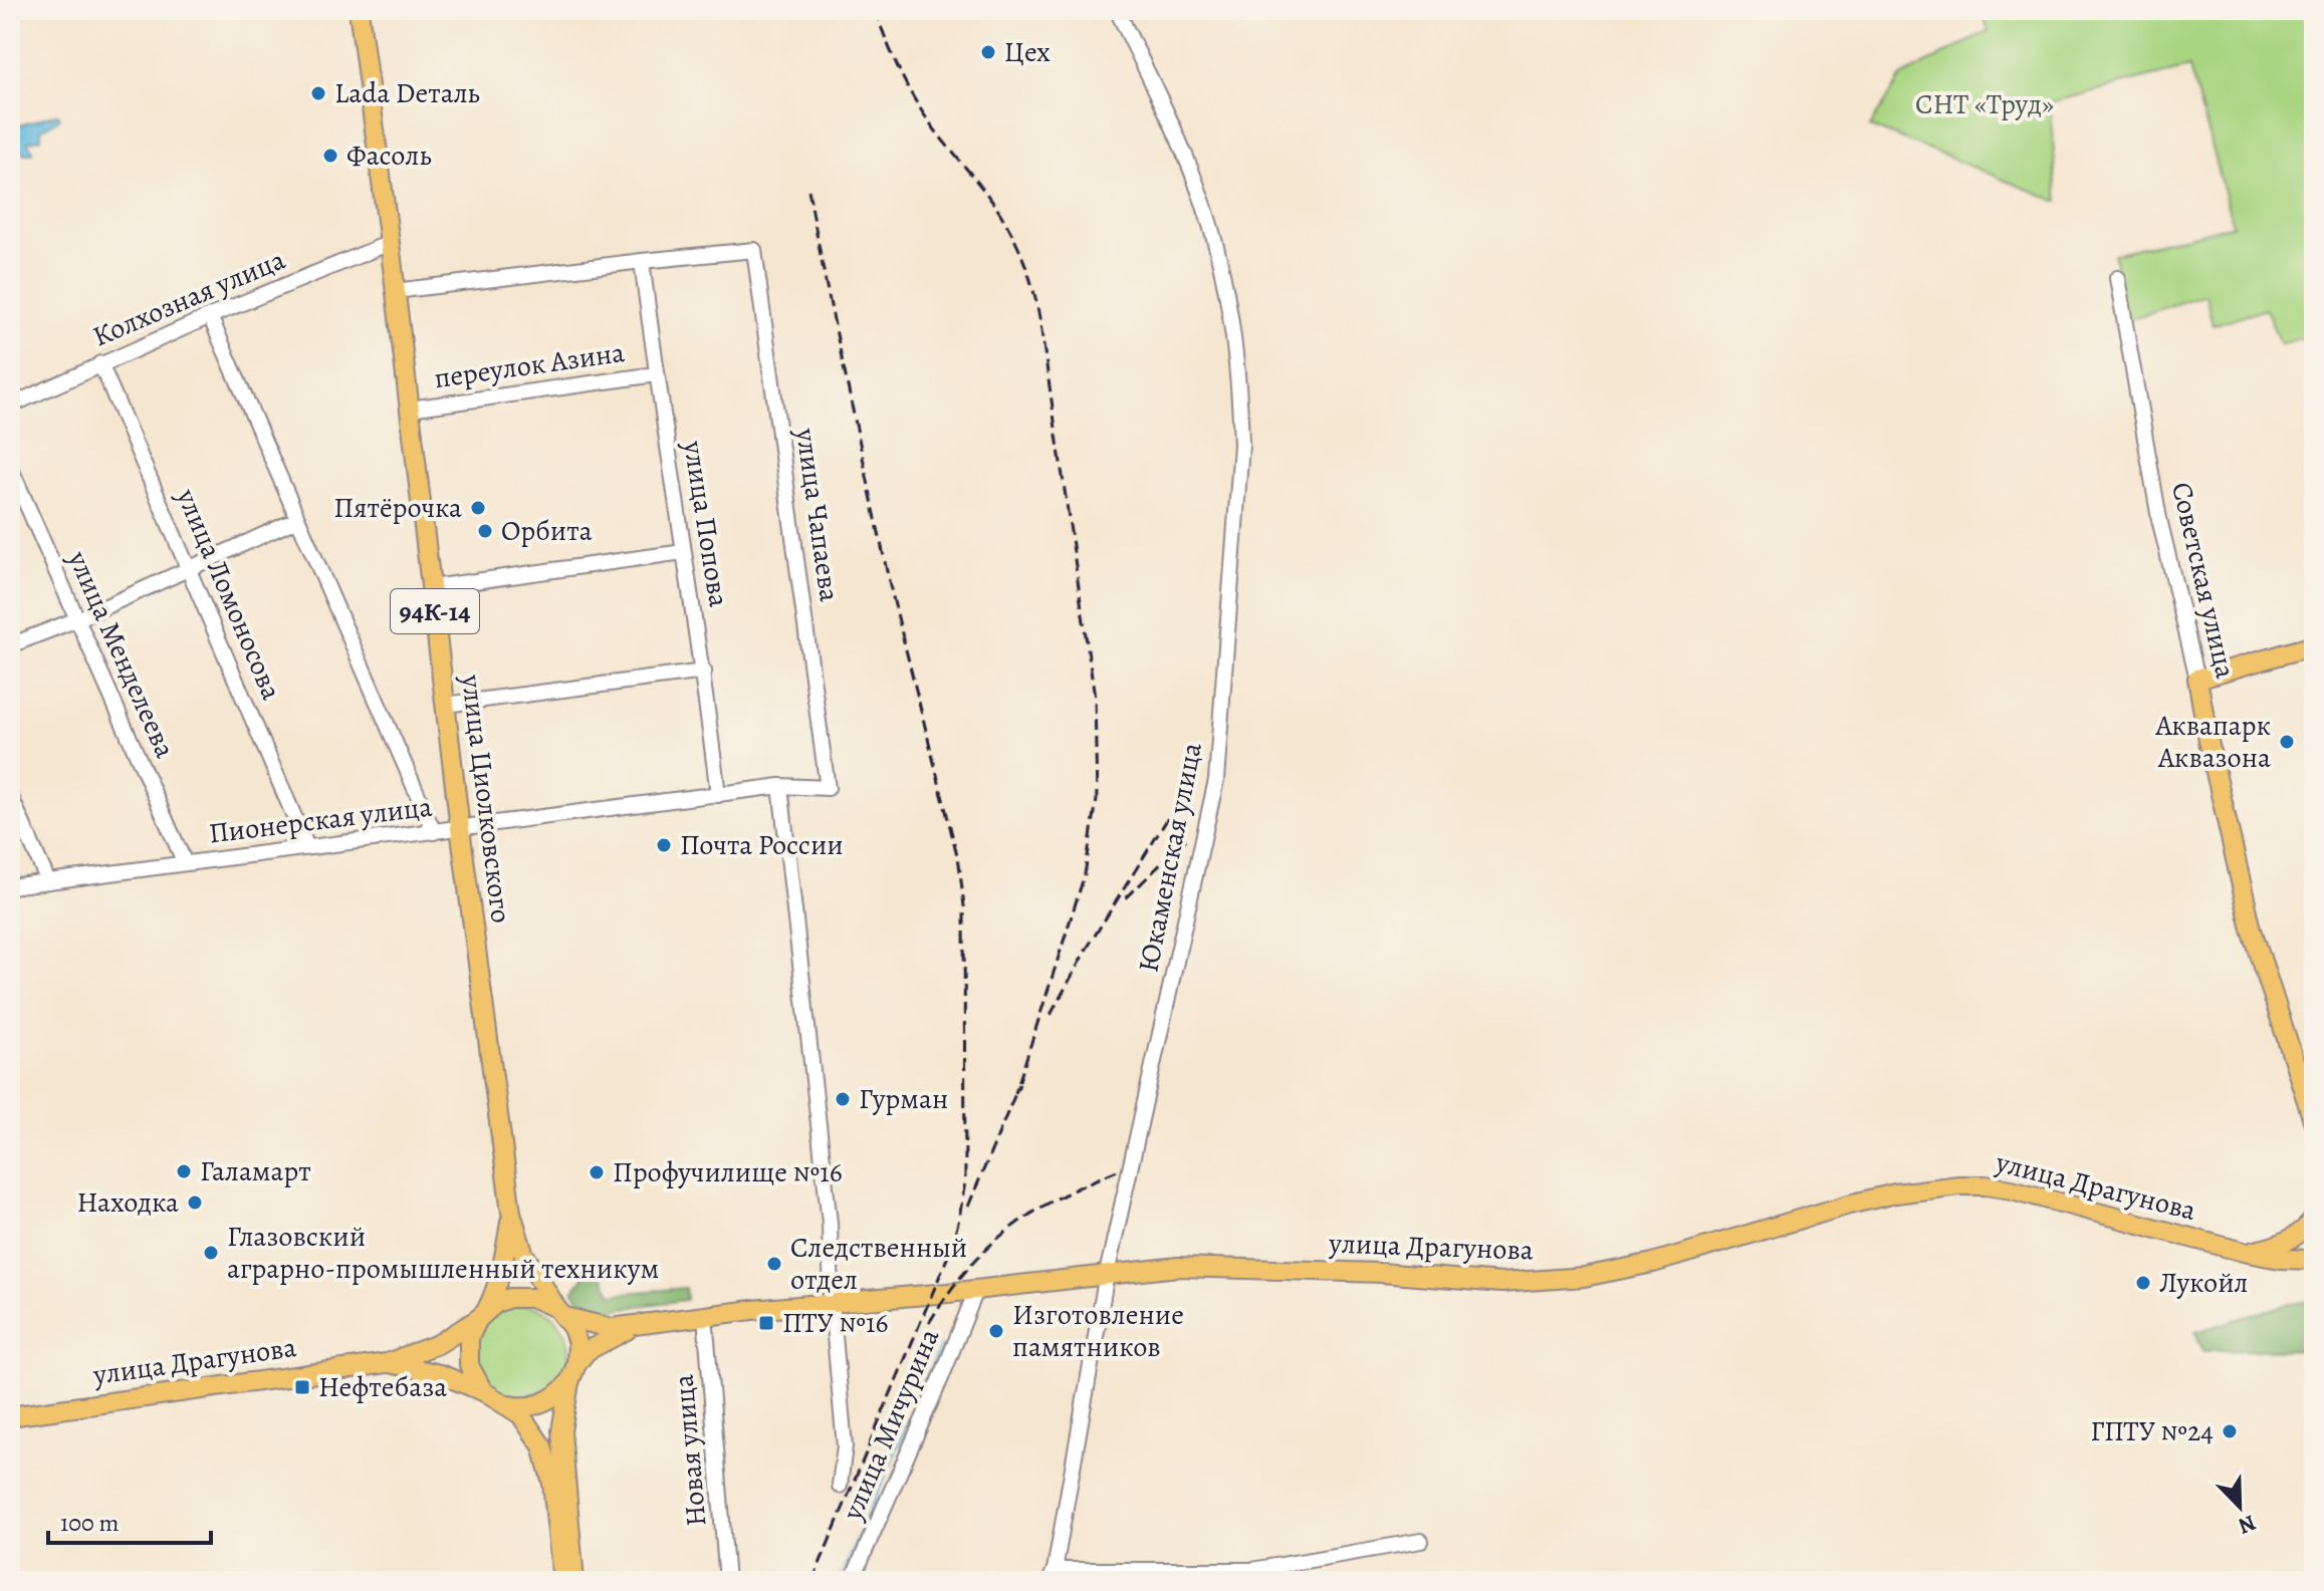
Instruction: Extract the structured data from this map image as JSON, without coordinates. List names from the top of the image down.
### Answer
{
  "streets": {
    "main road": [
      "Советская улица",
      "94К-14",
      "улица Циолковского",
      "улица Драгунова"
    ],
    "street": [
      "Колхозная улица",
      "переулок Азина",
      "улица Чапаева",
      "улица Попова",
      "улица Ломоносова",
      "улица Менделеева",
      "Пионерская улица",
      "Юкаменская улица",
      "улица Мичурина",
      "Новая улица"
    ]
  },
  "crossings": [
    ["Колхозная улица", "улица Ломоносова"],
    ["Колхозная улица", "улица Циолковского"],
    ["переулок Азина", "улица Попова"],
    ["переулок Азина", "улица Циолковского"],
    ["улица Чапаева", "улица Попова"],
    ["улица Чапаева", "Пионерская улица"],
    ["улица Попова", "Пионерская улица"],
    ["улица Ломоносова", "Пионерская улица"],
    ["улица Менделеева", "Пионерская улица"],
    ["улица Циолковского", "Пионерская улица"],
    ["улица Циолковского", "улица Драгунова"],
    ["Юкаменская улица", "улица Драгунова"],
    ["улица Драгунова", "улица Мичурина"],
    ["улица Драгунова", "Новая улица"]
  ],
  "parks": ["СНТ «Труд»"],
  "places": {
    "other": [
      "Цех",
      "Lada Dеталь",
      "Фасоль",
      "Пятёрочка",
      "Орбита",
      "Аквапарк Аквазона",
      "Почта России",
      "Гурман",
      "Галамарт",
      "Профучилище №16",
      "Находка",
      "Глазовский аграрно-промышленный техникум",
      "Следственный отдел",
      "Лукойл",
      "Изготовление памятников",
      "ГПТУ №24"
    ],
    "transit": ["ПТУ №16", "Нефтебаза"]
  },
  "scale_bar": "100 m",
  "north": "bottom right"
}
